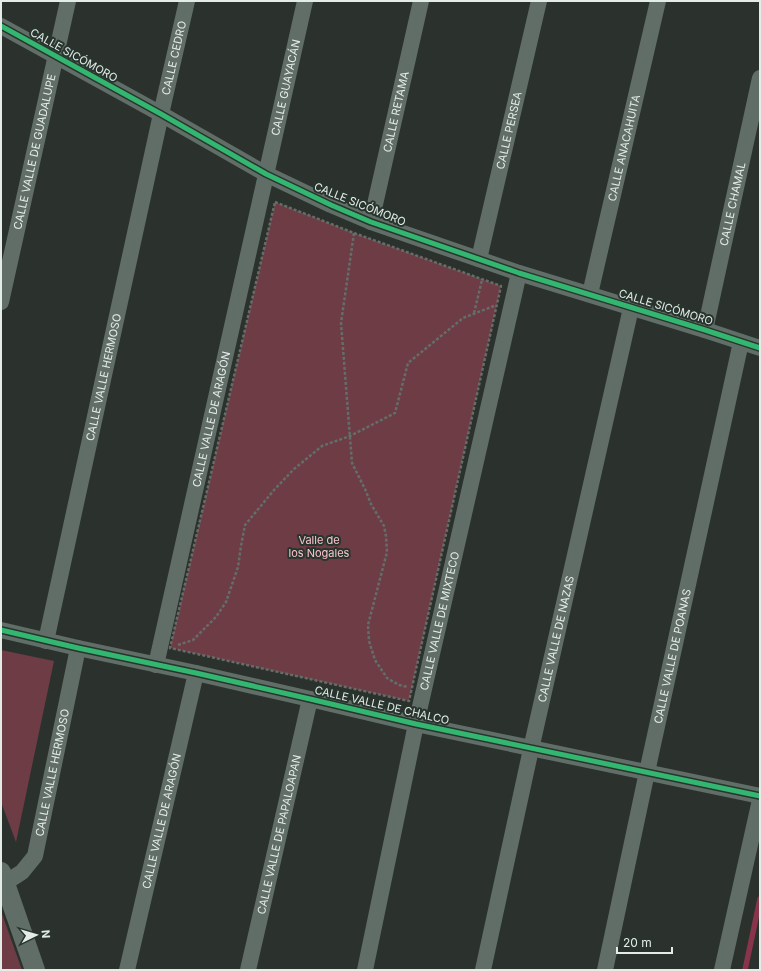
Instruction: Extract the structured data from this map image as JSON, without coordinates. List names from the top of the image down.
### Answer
{
  "streets": {
    "street": [
      "CALLE SICÓMORO",
      "CALLE CEDRO",
      "CALLE GUAYACÁN",
      "CALLE RETAMA",
      "CALLE PERSEA",
      "CALLE ANACAHUITA",
      "CALLE VALLE DE GUADALUPE",
      "CALLE CHAMAL",
      "CALLE VALLE HERMOSO",
      "CALLE VALLE DE ARAGÓN",
      "CALLE VALLE DE MIXTECO",
      "CALLE VALLE DE NAZAS",
      "CALLE VALLE DE POANAS",
      "CALLE VALLE DE CHALCO",
      "CALLE VALLE DE PAPALOAPAN"
    ]
  },
  "crossings": [
    ["CALLE SICÓMORO", "CALLE CEDRO"],
    ["CALLE SICÓMORO", "CALLE GUAYACÁN"],
    ["CALLE SICÓMORO", "CALLE RETAMA"],
    ["CALLE SICÓMORO", "CALLE PERSEA"],
    ["CALLE SICÓMORO", "CALLE ANACAHUITA"],
    ["CALLE SICÓMORO", "CALLE VALLE DE GUADALUPE"],
    ["CALLE SICÓMORO", "CALLE CHAMAL"],
    ["CALLE SICÓMORO", "CALLE VALLE HERMOSO"],
    ["CALLE SICÓMORO", "CALLE VALLE DE ARAGÓN"],
    ["CALLE SICÓMORO", "CALLE VALLE DE MIXTECO"],
    ["CALLE SICÓMORO", "CALLE VALLE DE NAZAS"],
    ["CALLE SICÓMORO", "CALLE VALLE DE POANAS"],
    ["CALLE CEDRO", "CALLE VALLE HERMOSO"],
    ["CALLE GUAYACÁN", "CALLE VALLE DE ARAGÓN"],
    ["CALLE VALLE HERMOSO", "CALLE VALLE DE CHALCO"],
    ["CALLE VALLE DE ARAGÓN", "CALLE VALLE DE CHALCO"],
    ["CALLE VALLE DE MIXTECO", "CALLE VALLE DE CHALCO"],
    ["CALLE VALLE DE NAZAS", "CALLE VALLE DE CHALCO"],
    ["CALLE VALLE DE POANAS", "CALLE VALLE DE CHALCO"],
    ["CALLE VALLE DE CHALCO", "CALLE VALLE DE PAPALOAPAN"]
  ],
  "parks": ["Valle de los Nogales"],
  "scale_bar": "20 m",
  "north": "right"
}
